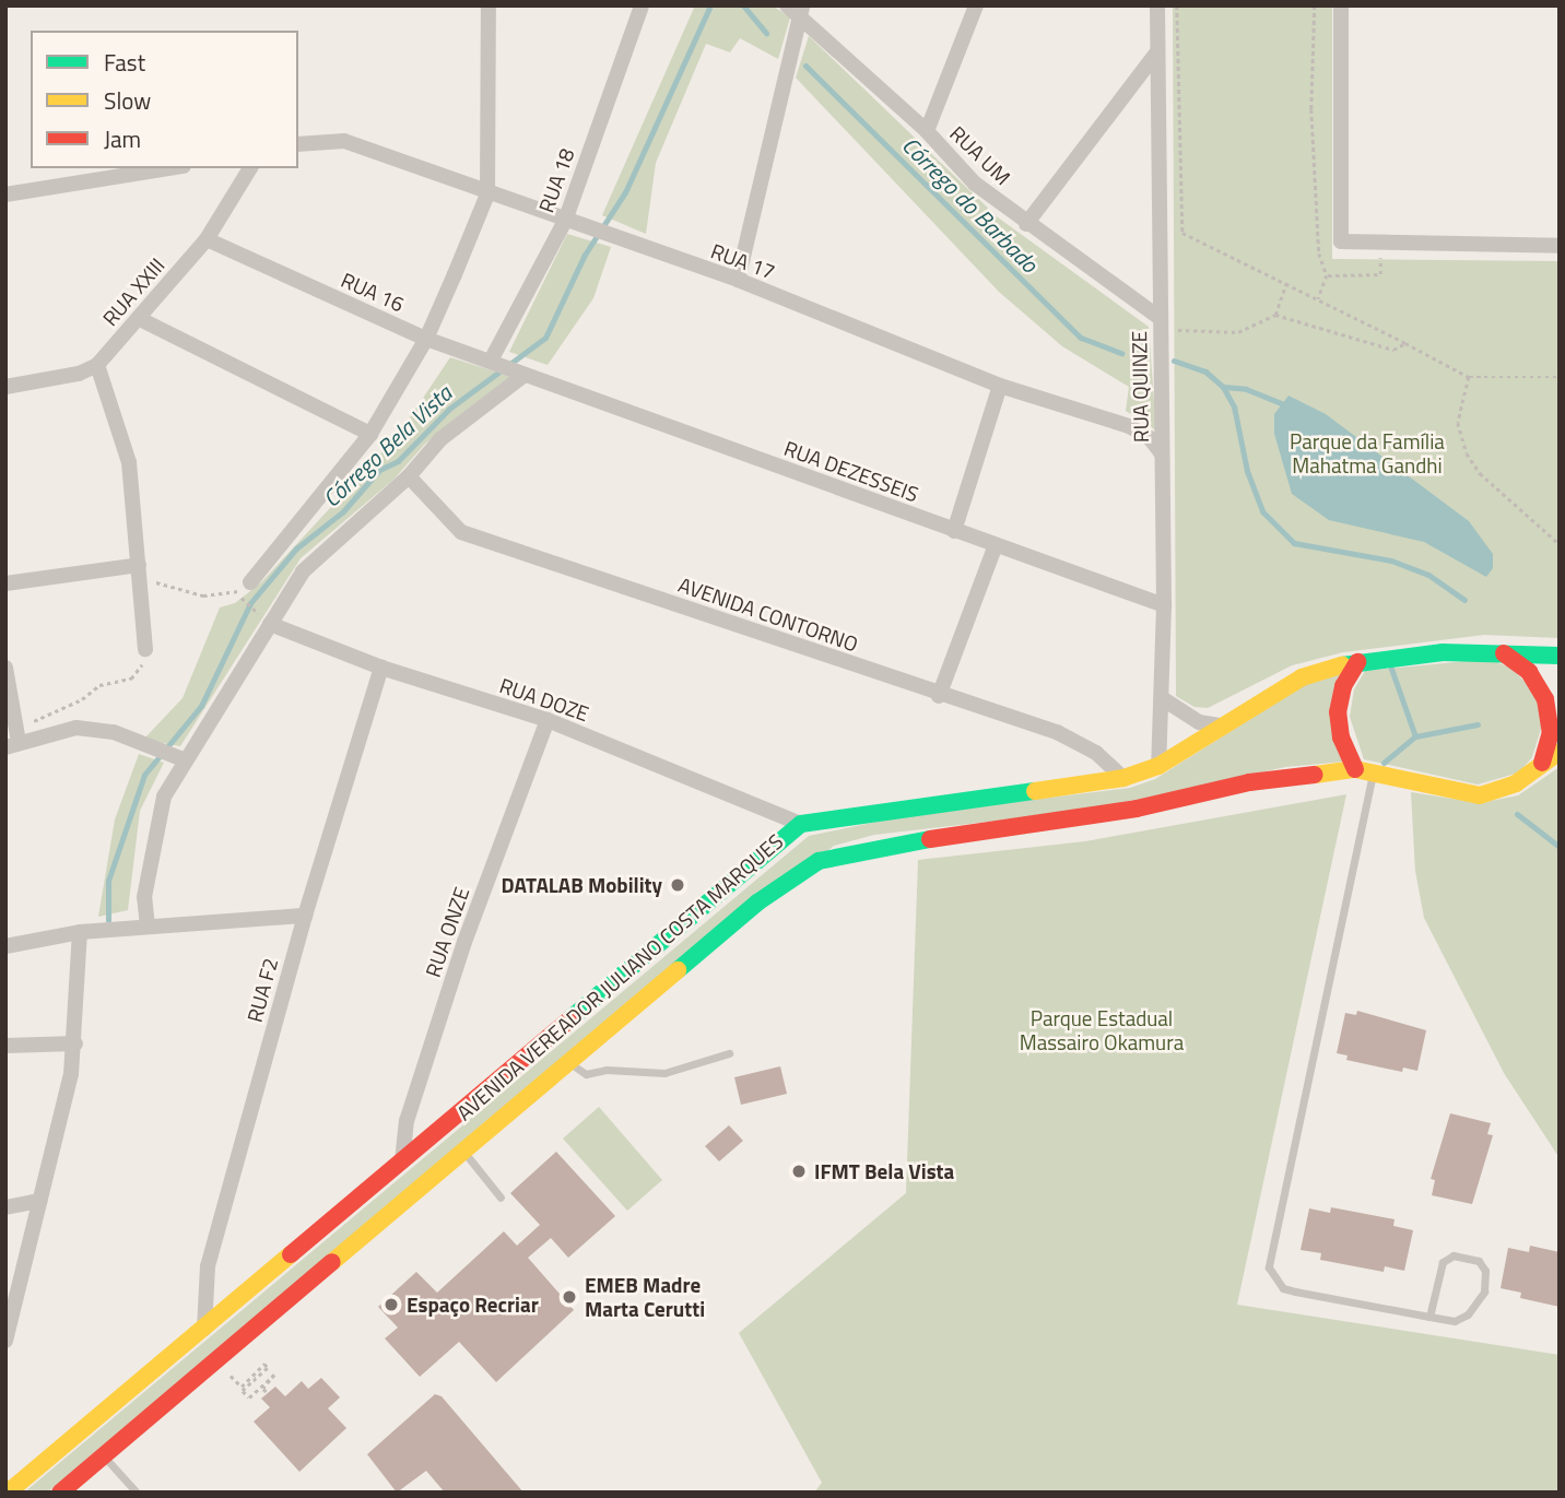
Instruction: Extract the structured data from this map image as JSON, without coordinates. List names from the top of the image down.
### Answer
{
  "streets": {
    "main road": ["AVENIDA VEREADOR JULIANO COSTA MARQUES"],
    "street": [
      "RUA UM",
      "RUA 18",
      "RUA 17",
      "RUA XXIII",
      "RUA 16",
      "RUA QUINZE",
      "RUA DEZESSEIS",
      "AVENIDA CONTORNO",
      "RUA DOZE",
      "RUA ONZE",
      "RUA F2"
    ]
  },
  "crossings": [
    ["RUA UM", "RUA QUINZE"],
    ["RUA 18", "RUA 17"],
    ["RUA 18", "RUA 16"],
    ["RUA 17", "RUA QUINZE"],
    ["RUA XXIII", "RUA 16"],
    ["RUA 16", "RUA DEZESSEIS"],
    ["RUA QUINZE", "RUA DEZESSEIS"],
    ["RUA QUINZE", "AVENIDA VEREADOR JULIANO COSTA MARQUES"],
    ["AVENIDA CONTORNO", "AVENIDA VEREADOR JULIANO COSTA MARQUES"],
    ["RUA DOZE", "RUA ONZE"],
    ["RUA DOZE", "AVENIDA VEREADOR JULIANO COSTA MARQUES"],
    ["RUA DOZE", "RUA F2"],
    ["RUA ONZE", "AVENIDA VEREADOR JULIANO COSTA MARQUES"],
    ["AVENIDA VEREADOR JULIANO COSTA MARQUES", "RUA F2"]
  ],
  "water": ["Córrego do Barbado", "Córrego Bela Vista"],
  "parks": ["Parque da Família Mahatma Gandhi", "Parque Estadual Massairo Okamura"],
  "places": [
    "DATALAB Mobility",
    "IFMT Bela Vista",
    "EMEB Madre Marta Cerutti",
    "Espaço Recriar"
  ],
  "legend": ["Fast", "Slow", "Jam"]
}
